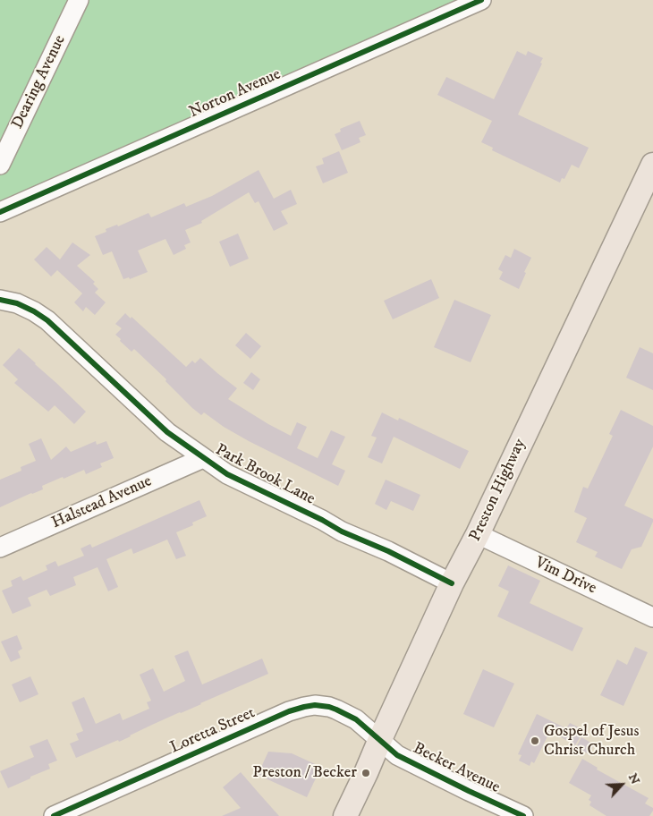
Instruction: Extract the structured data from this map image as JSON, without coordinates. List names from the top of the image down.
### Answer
{
  "streets": {
    "main road": ["Preston Highway"],
    "street": [
      "Dearing Avenue",
      "Norton Avenue",
      "Park Brook Lane",
      "Halstead Avenue",
      "Vim Drive",
      "Loretta Street",
      "Becker Avenue"
    ]
  },
  "crossings": [
    ["Park Brook Lane", "Preston Highway"],
    ["Park Brook Lane", "Halstead Avenue"],
    ["Preston Highway", "Vim Drive"],
    ["Preston Highway", "Loretta Street"],
    ["Preston Highway", "Becker Avenue"],
    ["Loretta Street", "Becker Avenue"]
  ],
  "places": ["Gospel of Jesus Christ Church", "Preston / Becker"],
  "north": "top right"
}
